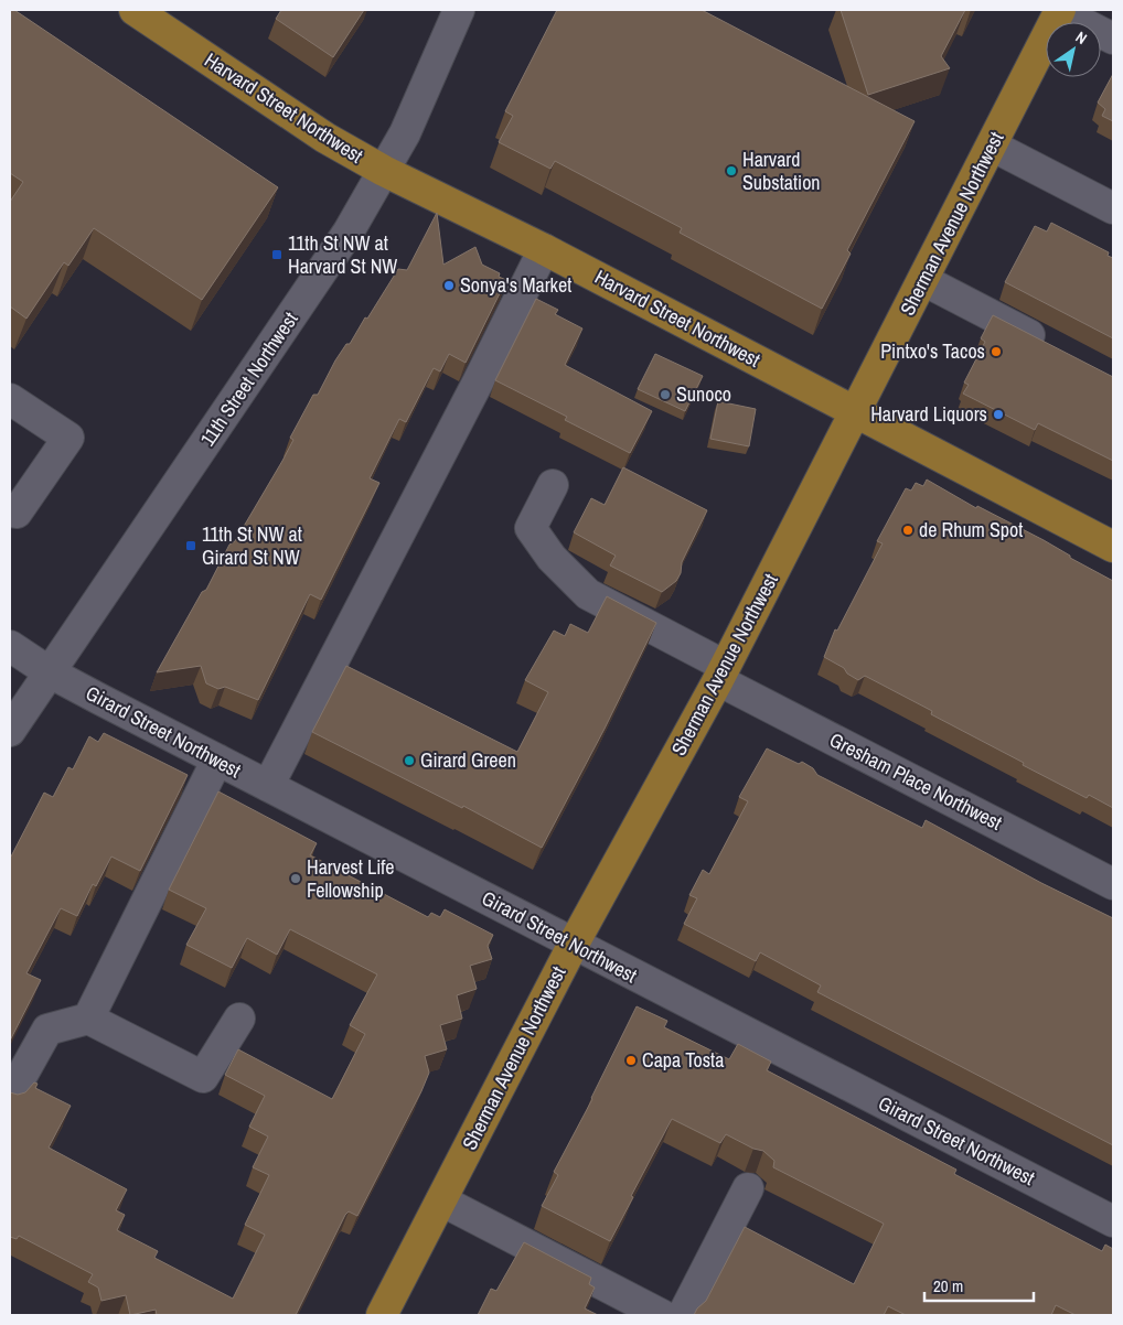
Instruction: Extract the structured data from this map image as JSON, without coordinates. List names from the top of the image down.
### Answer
{
  "streets": {
    "main road": ["Harvard Street Northwest", "Sherman Avenue Northwest"],
    "street": ["11th Street Northwest", "Girard Street Northwest", "Gresham Place Northwest"]
  },
  "crossings": [
    ["Harvard Street Northwest", "Sherman Avenue Northwest"],
    ["Harvard Street Northwest", "11th Street Northwest"],
    ["Sherman Avenue Northwest", "Girard Street Northwest"],
    ["Sherman Avenue Northwest", "Gresham Place Northwest"],
    ["11th Street Northwest", "Girard Street Northwest"]
  ],
  "places": {
    "other": [
      "Harvard Substation",
      "Sonya's Market",
      "Pintxo's Tacos",
      "Sunoco",
      "Harvard Liquors",
      "de Rhum Spot",
      "Girard Green",
      "Harvest Life Fellowship",
      "Capa Tosta"
    ],
    "transit": ["11th St NW at Harvard St NW", "11th St NW at Girard St NW"]
  },
  "scale_bar": "20 m",
  "north": "top right"
}
